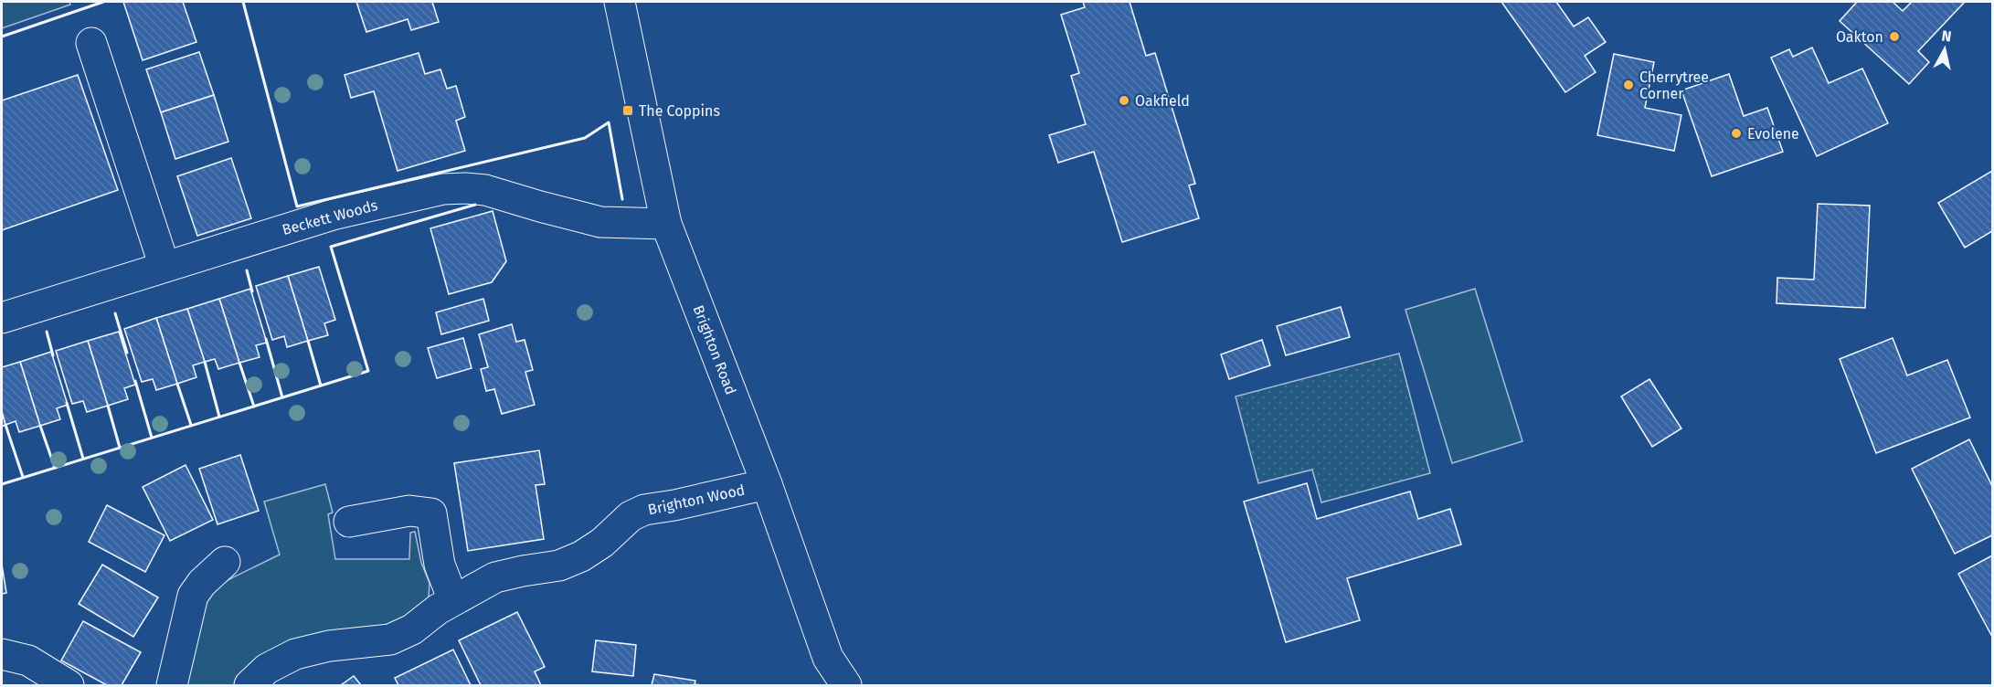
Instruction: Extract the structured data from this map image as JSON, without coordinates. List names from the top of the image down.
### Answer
{
  "streets": {
    "street": ["Beckett Woods", "Brighton Road", "Brighton Wood"]
  },
  "crossings": [
    ["Beckett Woods", "Brighton Road"],
    ["Brighton Road", "Brighton Wood"]
  ],
  "places": {
    "other": [
      "Oakton",
      "Cherrytree Corner",
      "Oakfield",
      "Evolene"
    ],
    "transit": ["The Coppins"]
  },
  "north": "top"
}
